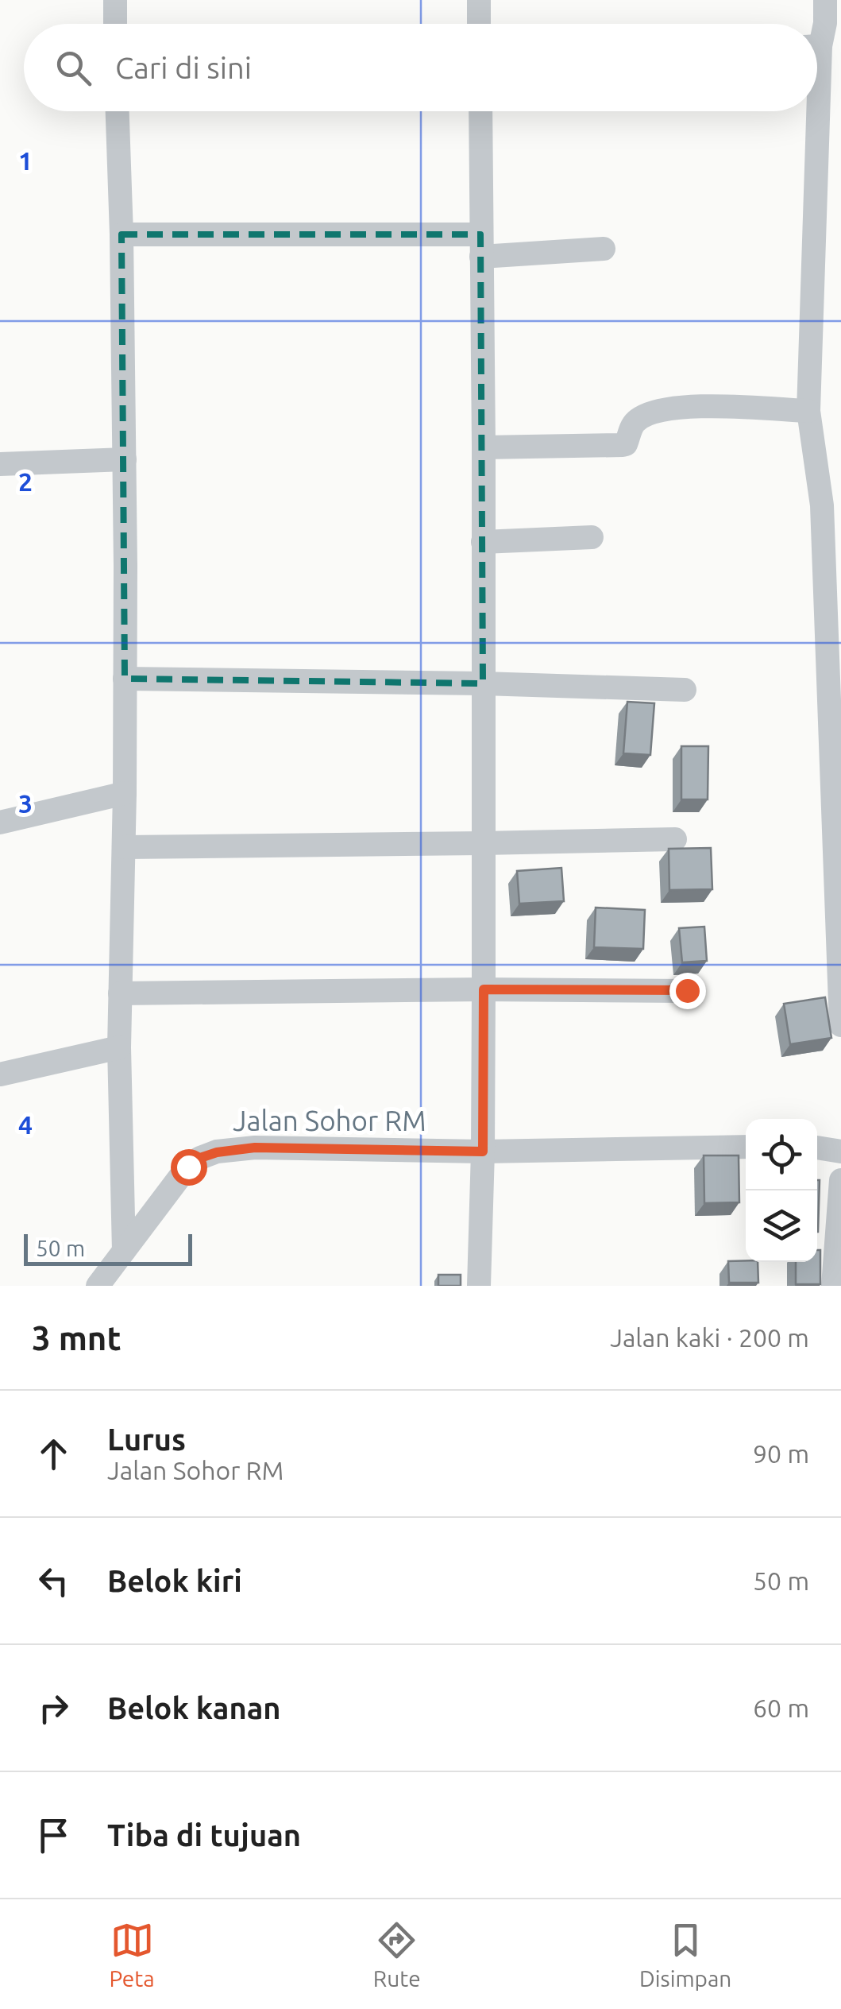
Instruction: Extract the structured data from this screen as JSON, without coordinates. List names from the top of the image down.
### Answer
{
  "streets": {
    "street": ["Jalan Sohor RM"]
  },
  "scale_bar": "50 m",
  "page": {
    "search": "Cari di sini",
    "scale": "50 m",
    "heading": ["3 mnt", "Jalan kaki · 200 m"],
    "list": [
      ["Lurus", "Jalan Sohor RM", "90 m"],
      ["Belok kiri", "50 m"],
      ["Belok kanan", "60 m"],
      "Tiba di tujuan"
    ],
    "nav": ["Peta", "Rute", "Disimpan"]
  },
  "grid": {
    "rows": [
      "1",
      "2",
      "3",
      "4"
    ]
  }
}
